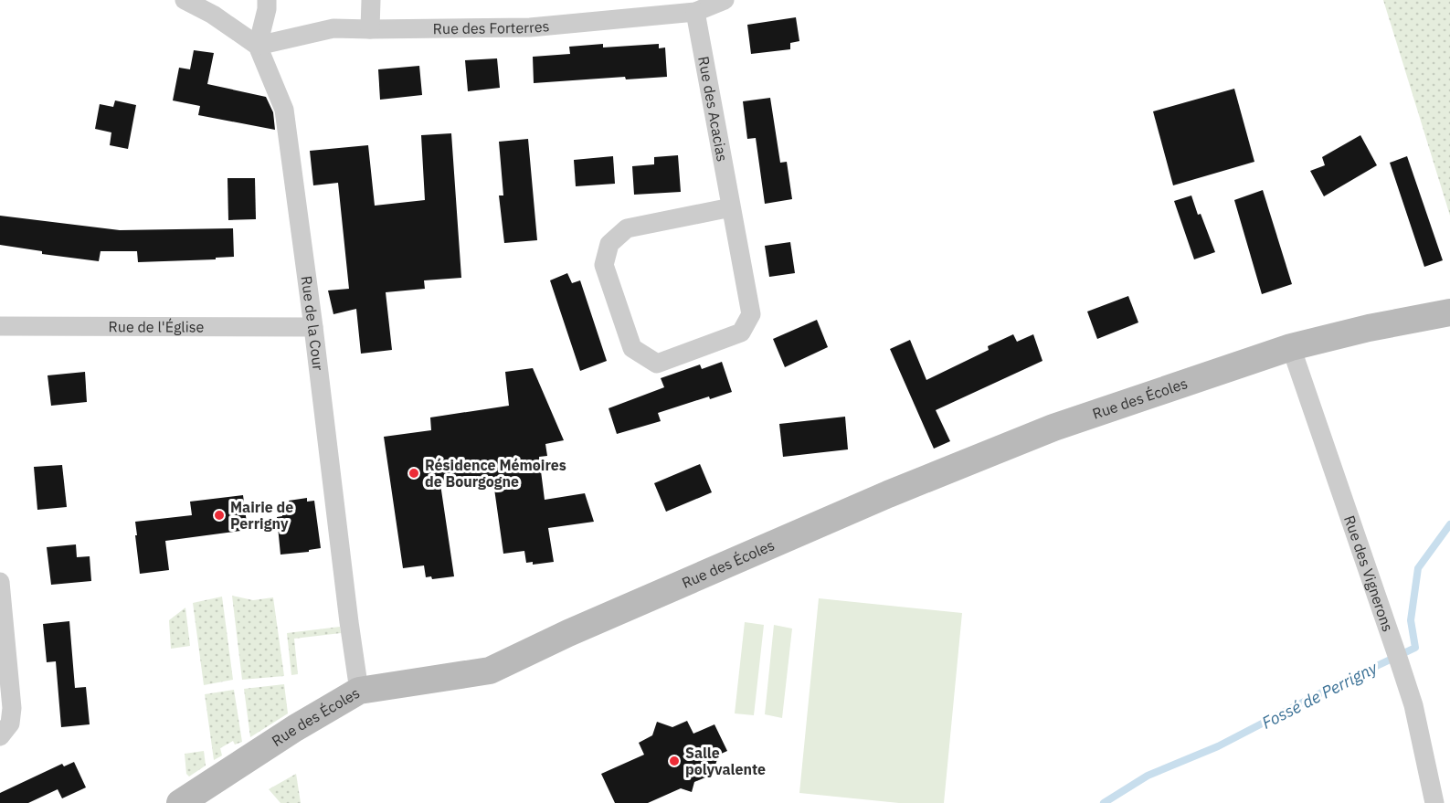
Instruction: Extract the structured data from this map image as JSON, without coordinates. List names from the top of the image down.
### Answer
{
  "streets": {
    "main road": ["Rue des Écoles"],
    "street": [
      "Rue des Forterres",
      "Rue des Acacias",
      "Rue de la Cour",
      "Rue de l'Église",
      "Rue des Vignerons"
    ]
  },
  "crossings": [
    ["Rue des Forterres", "Rue des Acacias"],
    ["Rue des Forterres", "Rue de la Cour"],
    ["Rue de la Cour", "Rue de l'Église"],
    ["Rue de la Cour", "Rue des Écoles"],
    ["Rue des Écoles", "Rue des Vignerons"]
  ],
  "water": ["Fossé de Perrigny"],
  "places": ["Résidence Mémoires de Bourgogne", "Mairie de Perrigny", "Salle polyvalente"]
}
